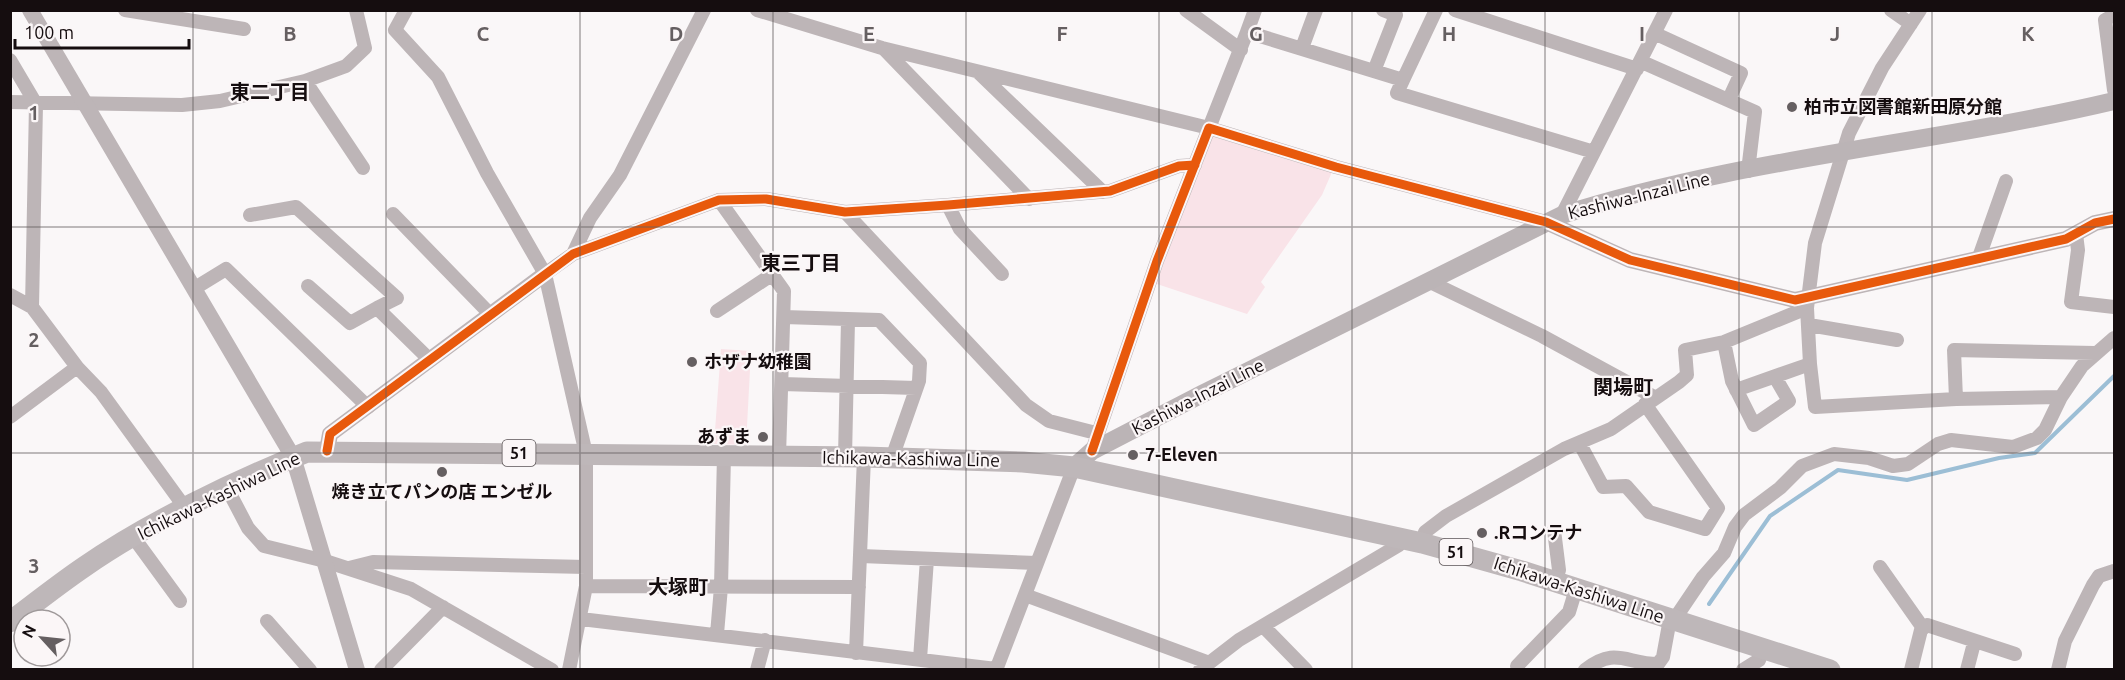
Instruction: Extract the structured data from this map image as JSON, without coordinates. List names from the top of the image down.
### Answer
{
  "streets": {
    "main road": ["Kashiwa-Inzai Line", "51", "Ichikawa-Kashiwa Line"]
  },
  "crossings": [
    ["Kashiwa-Inzai Line", "Ichikawa-Kashiwa Line"]
  ],
  "districts": [
    "東二丁目",
    "東三丁目",
    "関場町",
    "大塚町"
  ],
  "places": [
    "柏市立図書館新田原分館",
    "ホザナ幼稚園",
    "あずま",
    "7-Eleven",
    "焼き立てパンの店 エンゼル",
    ".Rコンテナ"
  ],
  "scale_bar": "100 m",
  "north": "top left",
  "grid": {
    "columns": [
      "B",
      "C",
      "D",
      "E",
      "F",
      "G",
      "H",
      "I",
      "J",
      "K"
    ],
    "rows": ["1", "2", "3"]
  }
}
